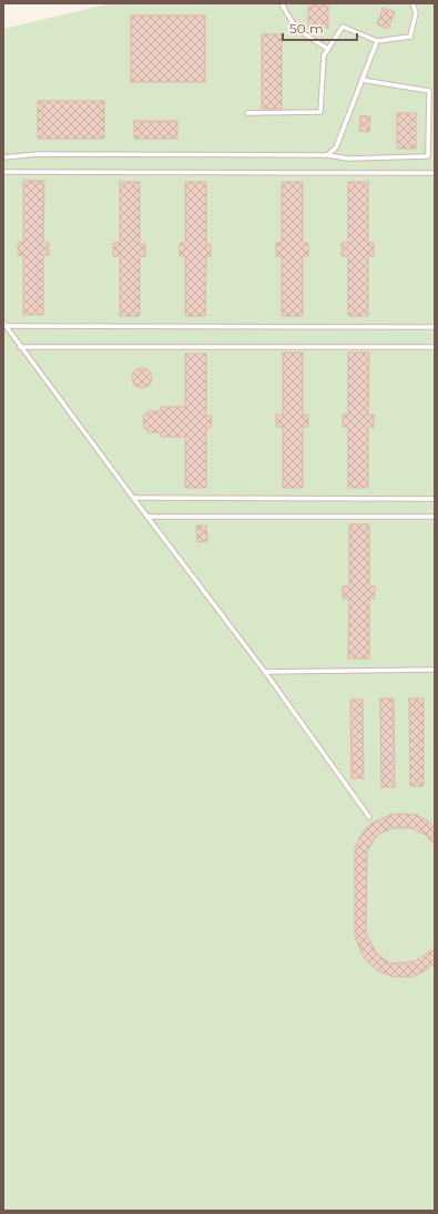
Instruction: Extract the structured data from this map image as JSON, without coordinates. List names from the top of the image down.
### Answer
{
  "scale_bar": "50 m"
}
